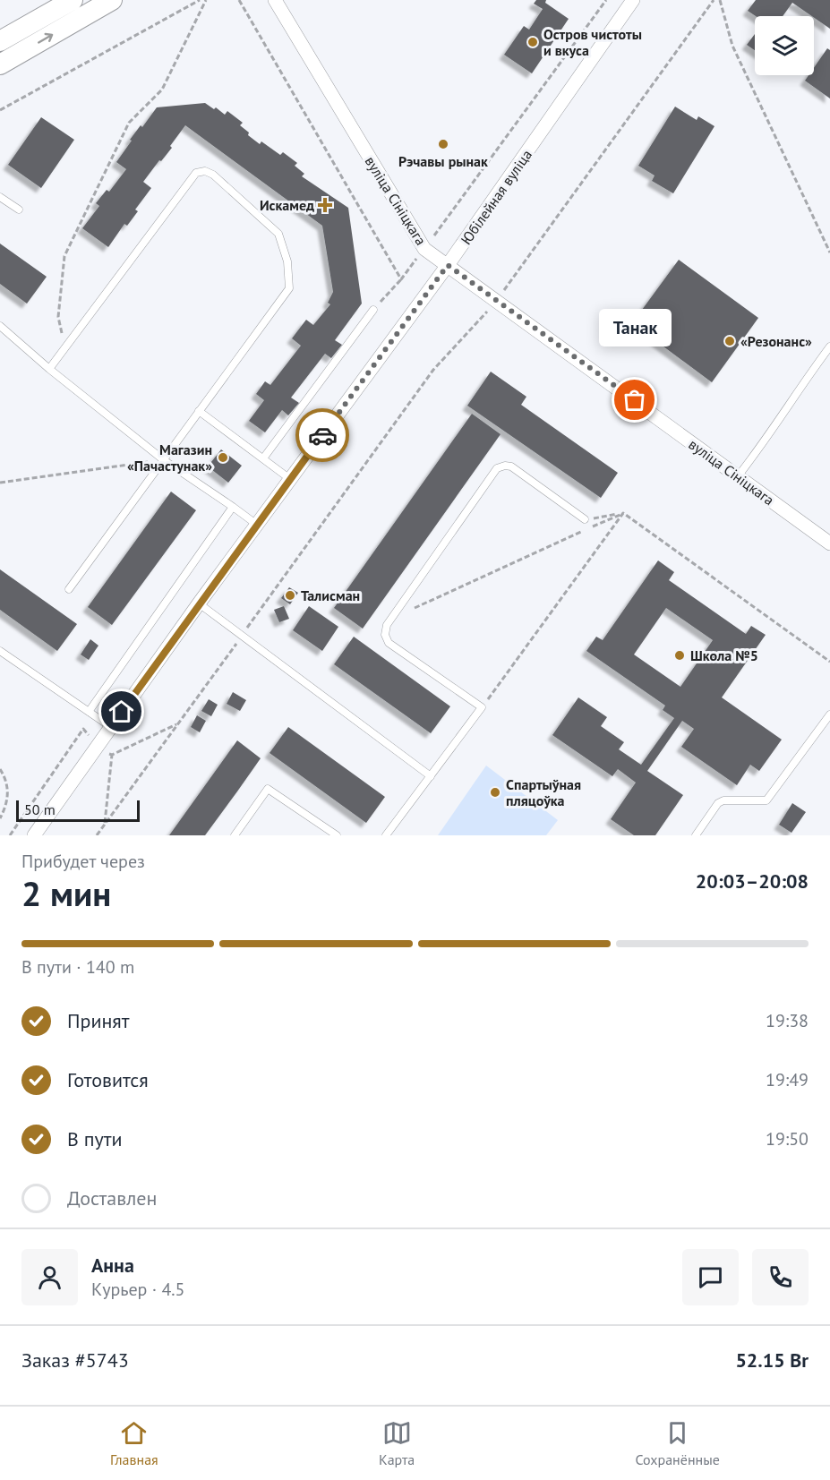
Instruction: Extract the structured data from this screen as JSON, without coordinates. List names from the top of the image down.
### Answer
{
  "streets": {
    "street": ["Юбілейная вуліца", "вуліца Сініцкага"]
  },
  "crossings": [
    ["Юбілейная вуліца", "вуліца Сініцкага"]
  ],
  "places": {
    "other": [
      "Остров чистоты и вкуса",
      "Рэчавы рынак",
      "«Резонанс»",
      "Танак",
      "Магазин «Пачастунак»",
      "Талисман",
      "Школа №5",
      "Спартыўная пляцоўка"
    ],
    "health": ["Искамед"]
  },
  "scale_bar": "50 m",
  "page": {
    "bubble": "Танак",
    "scale": "50 m",
    "heading": ["2 мин", "Прибудет через", "20:03–20:08"],
    "panel": [
      "Анна",
      "Курьер · 4.5",
      "Заказ #5743",
      "52.15 Br"
    ],
    "bar": "В пути · 140 m",
    "list": [
      ["Принят", "19:38"],
      ["Готовится", "19:49"],
      ["В пути", "19:50"],
      "Доставлен"
    ],
    "tabs": ["Главная", "Карта", "Сохранённые"]
  }
}
